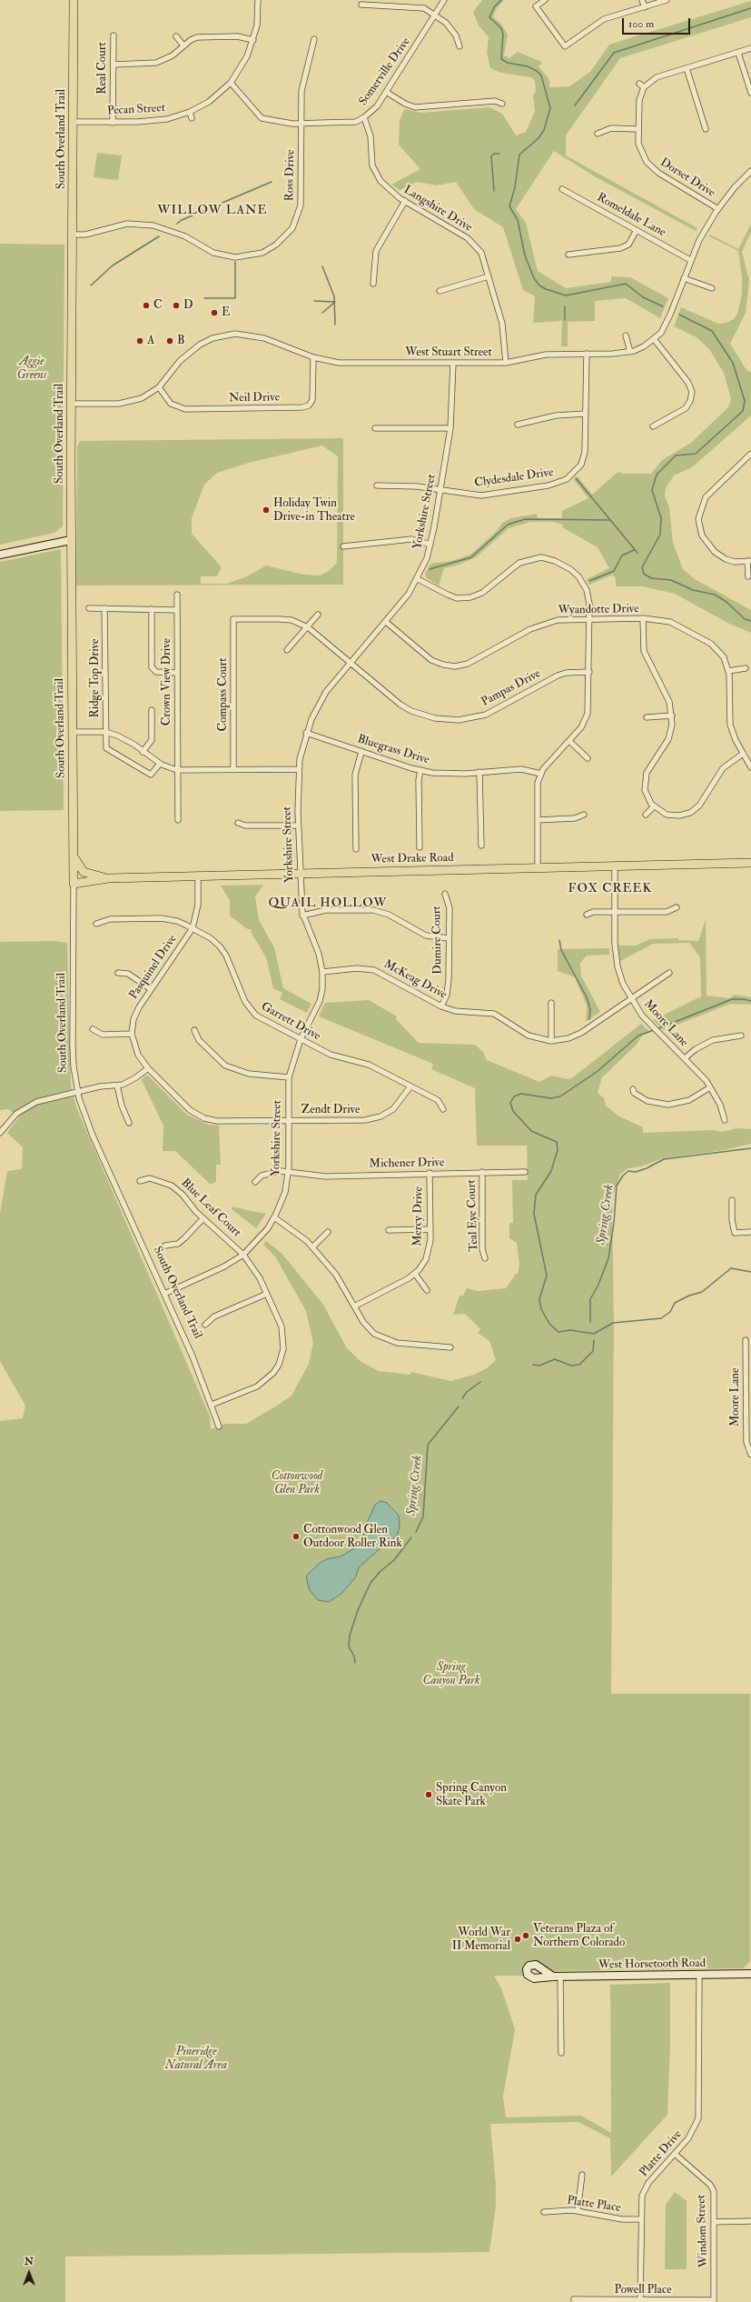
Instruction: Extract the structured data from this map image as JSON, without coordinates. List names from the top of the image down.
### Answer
{
  "streets": {
    "main road": ["South Overland Trail", "West Drake Road"],
    "street": [
      "Real Court",
      "Somerville Drive",
      "Pecan Street",
      "Ross Drive",
      "Dorset Drive",
      "Langshire Drive",
      "Romeldale Lane",
      "West Stuart Street",
      "Neil Drive",
      "Clydesdale Drive",
      "Yorkshire Street",
      "Wyandotte Drive",
      "Ridge Top Drive",
      "Crown View Drive",
      "Pampas Drive",
      "Compass Court",
      "Bluegrass Drive",
      "Dumire Court",
      "Pasquinel Drive",
      "McKeag Drive",
      "Garrett Drive",
      "Moore Lane",
      "Zendt Drive",
      "Michener Drive",
      "Blue Leaf Court",
      "Teal Eye Court",
      "Mercy Drive",
      "West Horsetooth Road",
      "Platte Drive",
      "Platte Place",
      "Windom Street",
      "Powell Place"
    ]
  },
  "crossings": [
    ["Real Court", "Pecan Street"],
    ["Somerville Drive", "Pecan Street"],
    ["Somerville Drive", "Ross Drive"],
    ["Somerville Drive", "Langshire Drive"],
    ["Pecan Street", "South Overland Trail"],
    ["South Overland Trail", "Ross Drive"],
    ["South Overland Trail", "West Stuart Street"],
    ["South Overland Trail", "Yorkshire Street"],
    ["South Overland Trail", "West Drake Road"],
    ["South Overland Trail", "Blue Leaf Court"],
    ["Langshire Drive", "West Stuart Street"],
    ["West Stuart Street", "Neil Drive"],
    ["West Stuart Street", "Clydesdale Drive"],
    ["West Stuart Street", "Yorkshire Street"],
    ["Clydesdale Drive", "Yorkshire Street"],
    ["Yorkshire Street", "Wyandotte Drive"],
    ["Yorkshire Street", "Pampas Drive"],
    ["Yorkshire Street", "Bluegrass Drive"],
    ["Yorkshire Street", "West Drake Road"],
    ["Yorkshire Street", "McKeag Drive"],
    ["Yorkshire Street", "Garrett Drive"],
    ["Yorkshire Street", "Zendt Drive"],
    ["Yorkshire Street", "Michener Drive"],
    ["Yorkshire Street", "Blue Leaf Court"],
    ["Pampas Drive", "Compass Court"],
    ["West Drake Road", "Pasquinel Drive"],
    ["West Drake Road", "Moore Lane"],
    ["Dumire Court", "McKeag Drive"],
    ["Pasquinel Drive", "Garrett Drive"],
    ["Pasquinel Drive", "Zendt Drive"],
    ["McKeag Drive", "Moore Lane"],
    ["Garrett Drive", "Zendt Drive"],
    ["Michener Drive", "Teal Eye Court"],
    ["Michener Drive", "Mercy Drive"],
    ["West Horsetooth Road", "Platte Drive"],
    ["Platte Drive", "Platte Place"],
    ["Platte Drive", "Windom Street"],
    ["Platte Drive", "Powell Place"],
    ["Windom Street", "Powell Place"]
  ],
  "districts": ["WILLOW LANE", "FOX CREEK", "QUAIL HOLLOW"],
  "water": ["Spring Creek"],
  "parks": [
    "Aggie Greens",
    "Cottonwood Glen Park",
    "Spring Canyon Park",
    "Pineridge Natural Area"
  ],
  "places": [
    "C",
    "D",
    "E",
    "A",
    "B",
    "Holiday Twin Drive-in Theatre",
    "Cottonwood Glen Outdoor Roller Rink",
    "Spring Canyon Skate Park",
    "Veterans Plaza of Northern Colorado",
    "World War II Memorial"
  ],
  "scale_bar": "100 m",
  "north": "top"
}
